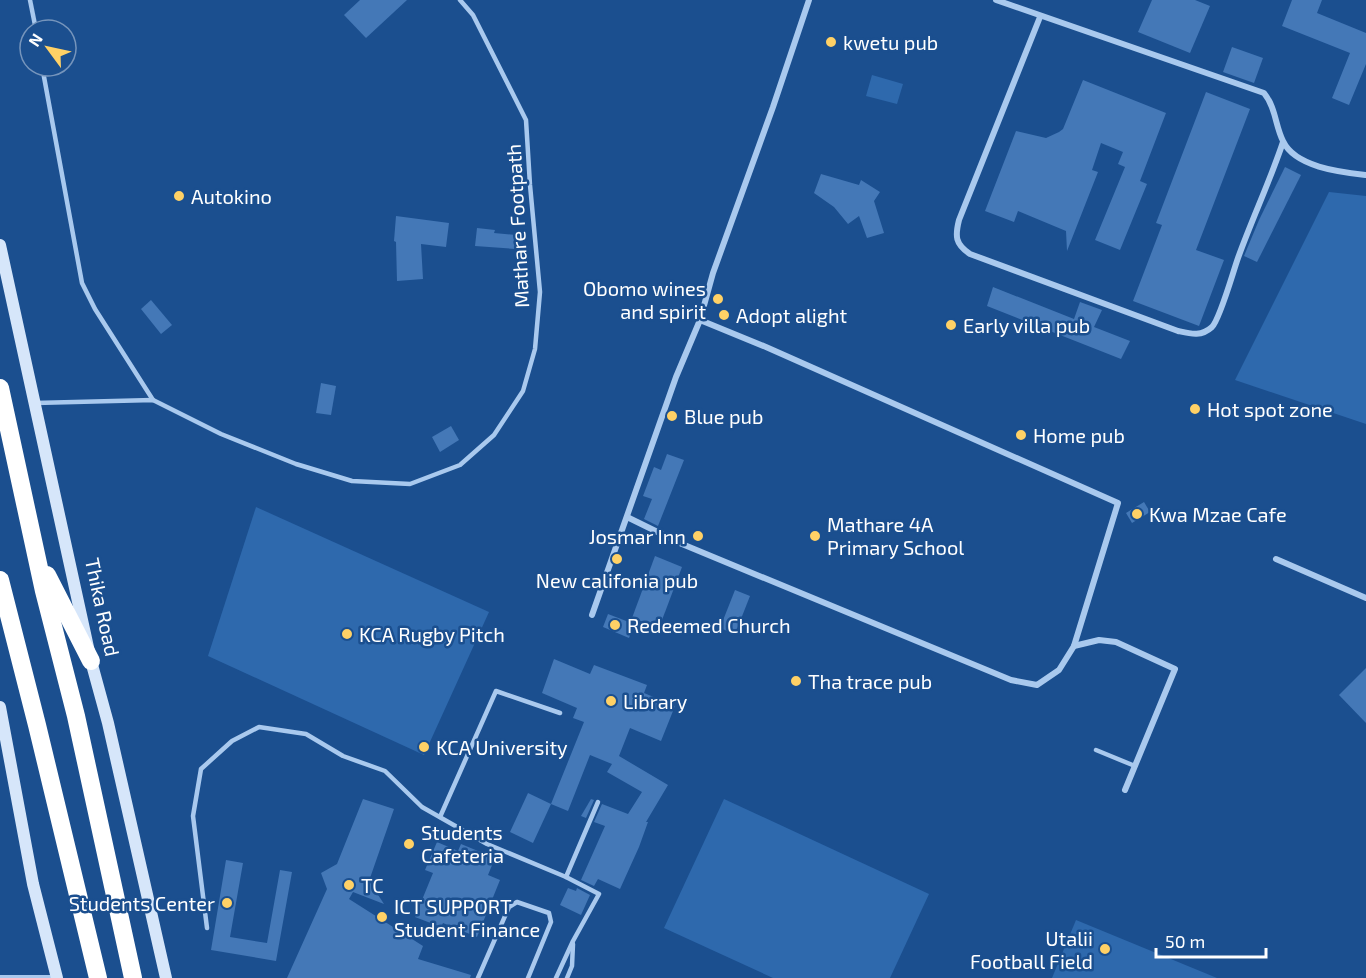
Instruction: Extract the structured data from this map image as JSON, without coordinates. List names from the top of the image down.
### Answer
{
  "streets": {
    "main road": ["Thika Road"],
    "lane": ["Mathare Footpath"]
  },
  "crossings": [
    ["Mathare Footpath", "Thika Road"]
  ],
  "places": [
    "kwetu pub",
    "Autokino",
    "Obomo wines and spirit",
    "Adopt alight",
    "Early villa pub",
    "Hot spot zone",
    "Blue pub",
    "Home pub",
    "Kwa Mzae Cafe",
    "Josmar Inn",
    "Mathare 4A Primary School",
    "New califonia pub",
    "Redeemed Church",
    "KCA Rugby Pitch",
    "Tha trace pub",
    "Library",
    "KCA University",
    "Students Cafeteria",
    "TC",
    "Students Center",
    "ICT SUPPORT Student Finance",
    "Utalii Football Field"
  ],
  "scale_bar": "50 m",
  "north": "top left"
}
